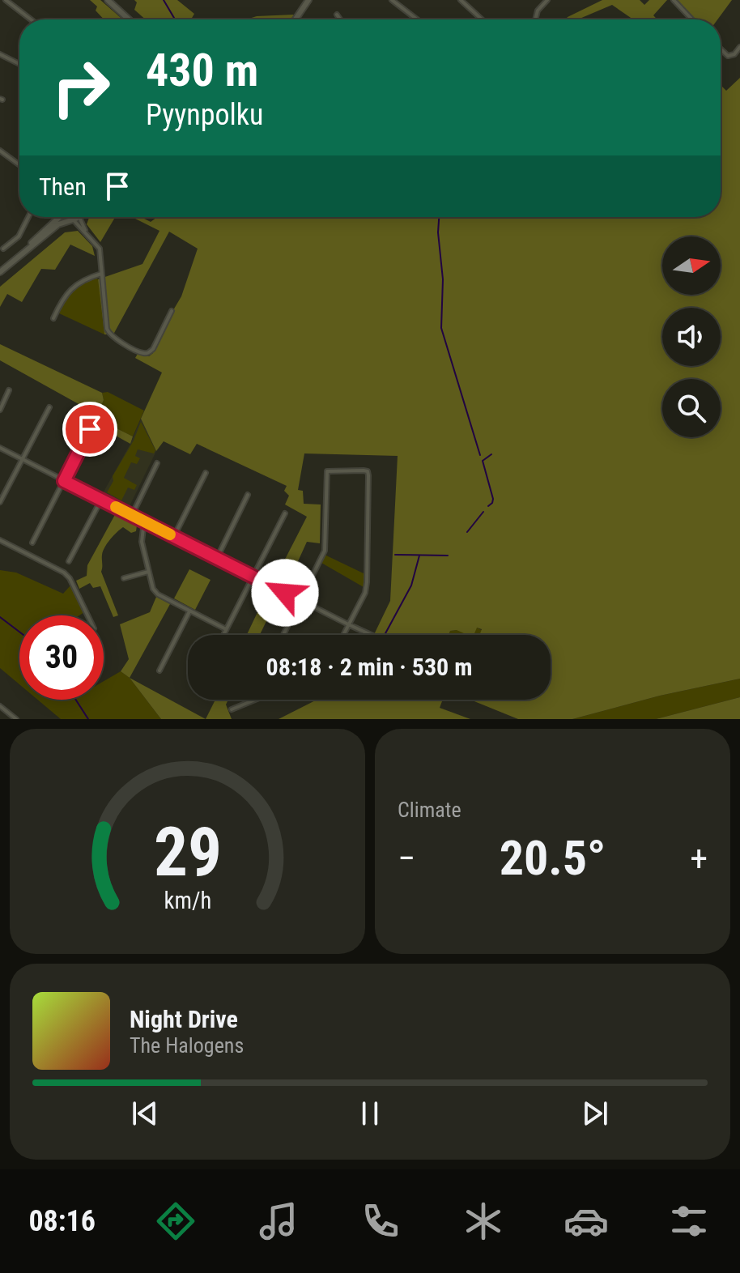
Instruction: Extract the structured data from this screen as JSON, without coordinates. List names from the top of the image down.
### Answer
{
  "north": "right",
  "page": {
    "turn": ["430 m", "Pyynpolku"],
    "then": "Then",
    "limit": "30",
    "trip": "08:18 · 2 min · 530 m",
    "tile": "Climate",
    "heat": ["−", "20.5°", "+"],
    "song": ["Night Drive", "The Halogens"],
    "tabs": "08:16",
    "gauge": ["29", "km/h"]
  }
}
